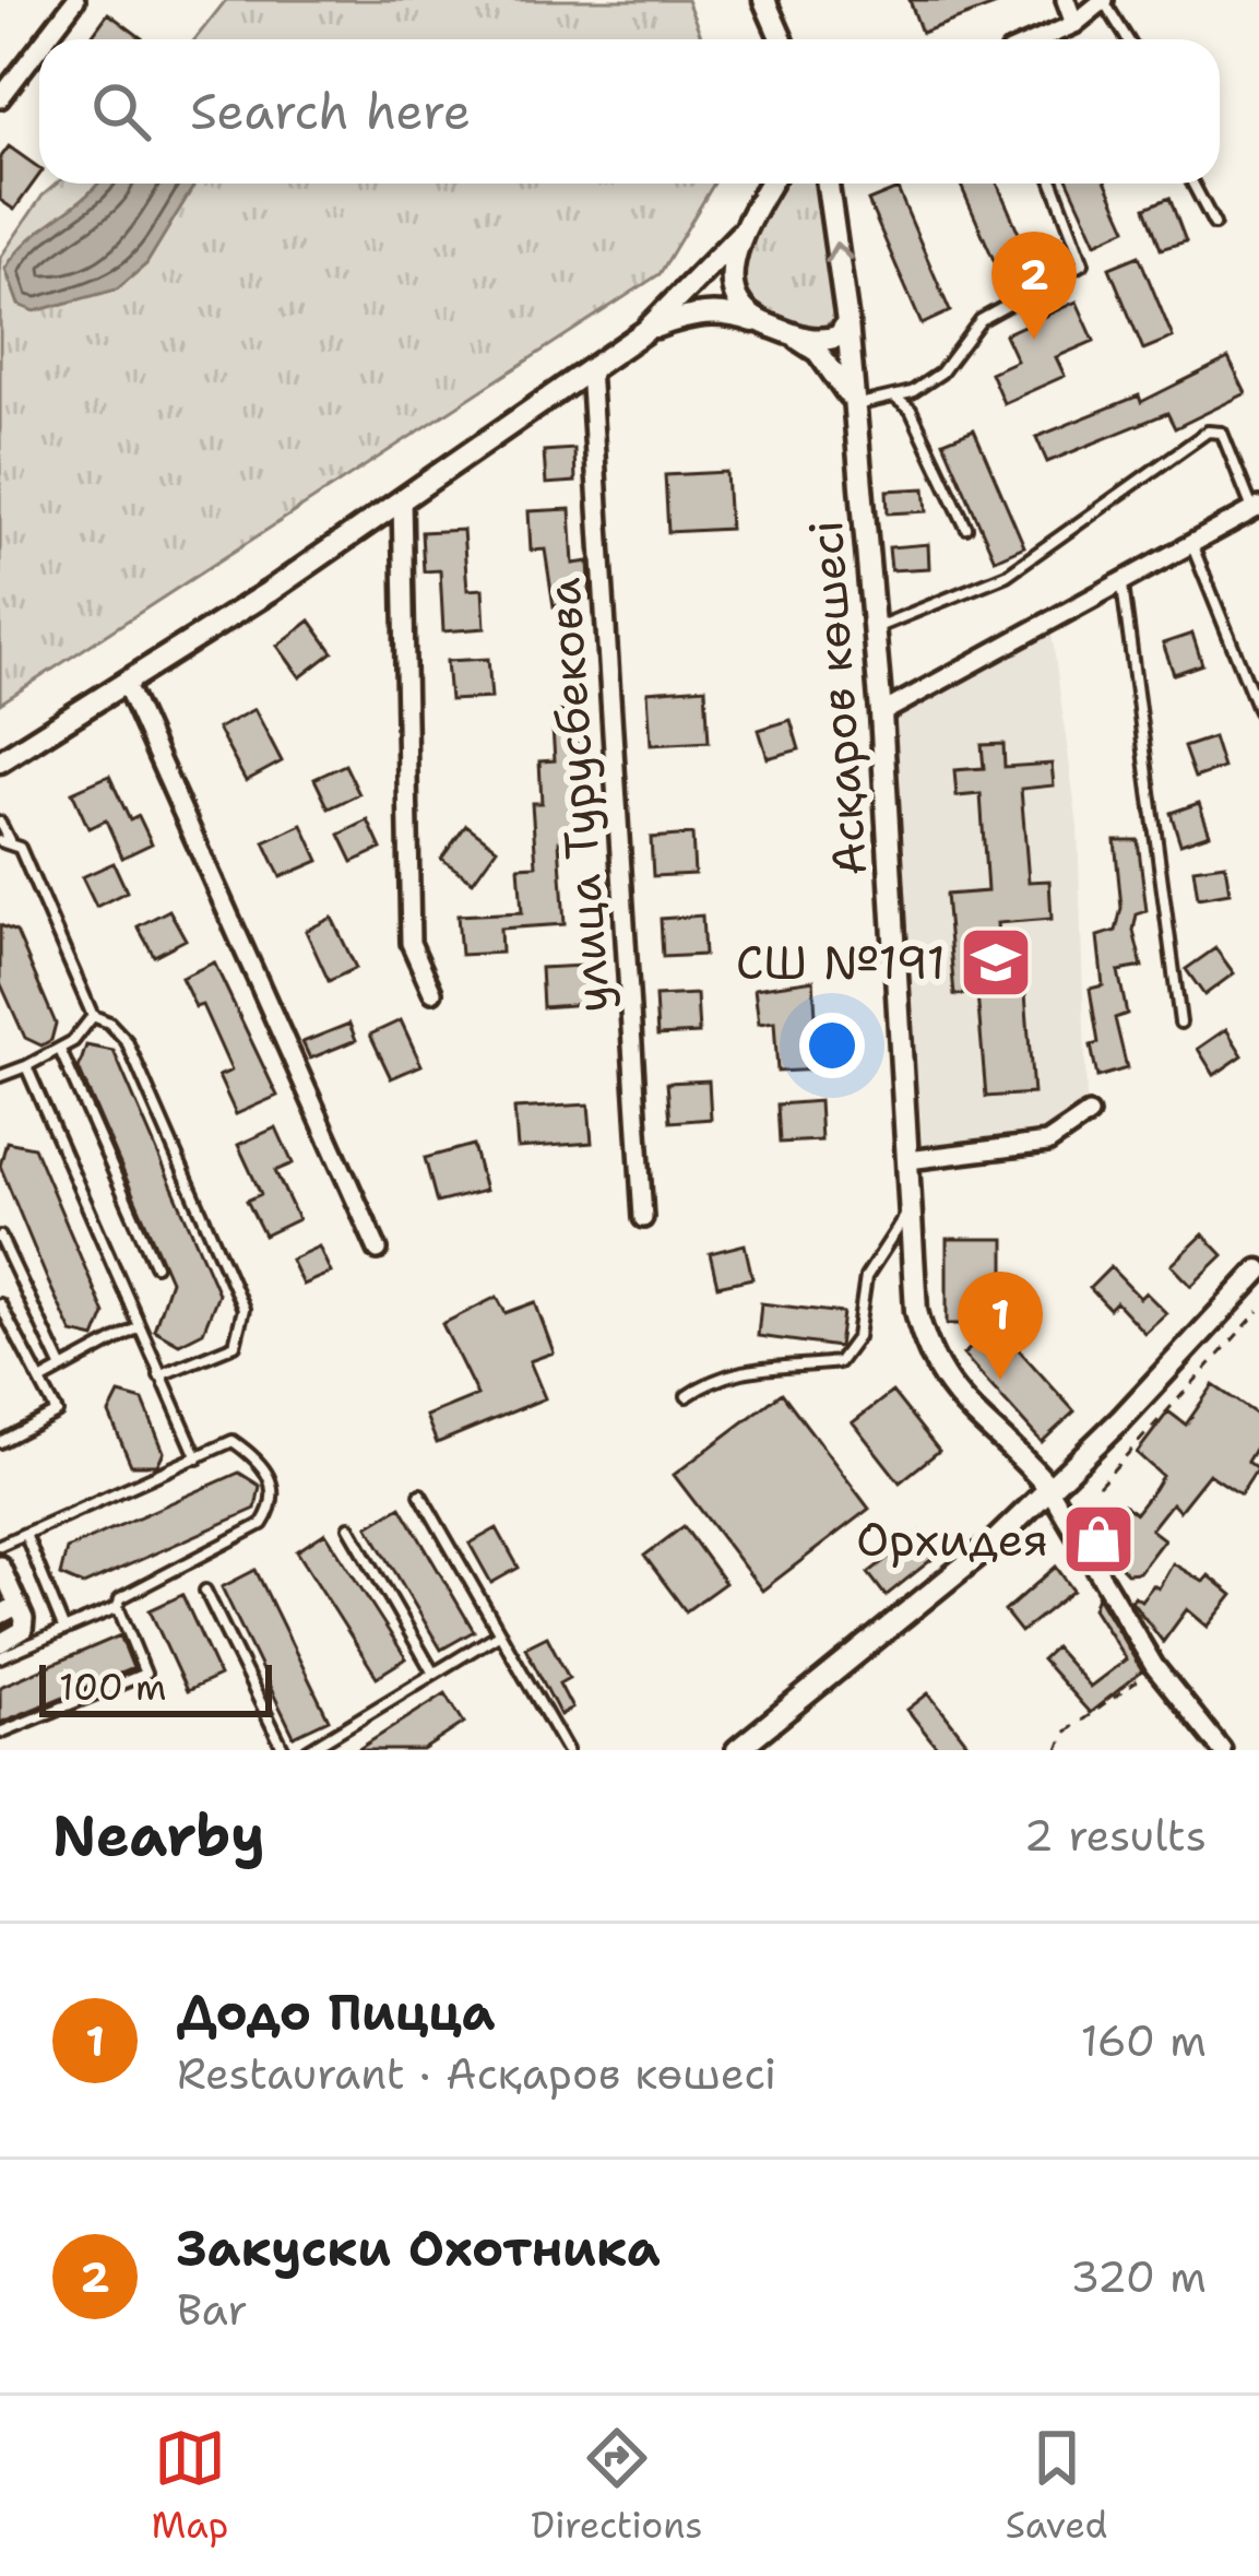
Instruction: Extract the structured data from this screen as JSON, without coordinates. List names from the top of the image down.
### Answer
{
  "streets": {
    "street": ["Асқаров көшесі", "улица Турусбекова"]
  },
  "places": {
    "school or university": ["СШ №191"],
    "shop": ["Орхидея"]
  },
  "scale_bar": "100 m",
  "page": {
    "search": "Search here",
    "pins": ["2", "1"],
    "scale": "100 m",
    "heading": ["Nearby", "2 results"],
    "list": [
      {
        "mark": "1",
        "name": "Додо Пицца",
        "note": "Restaurant · Асқаров көшесі",
        "value": "160 m"
      },
      {
        "mark": "2",
        "name": "Закуски Охотника",
        "note": "Bar",
        "value": "320 m"
      }
    ],
    "nav": ["Map", "Directions", "Saved"]
  }
}
